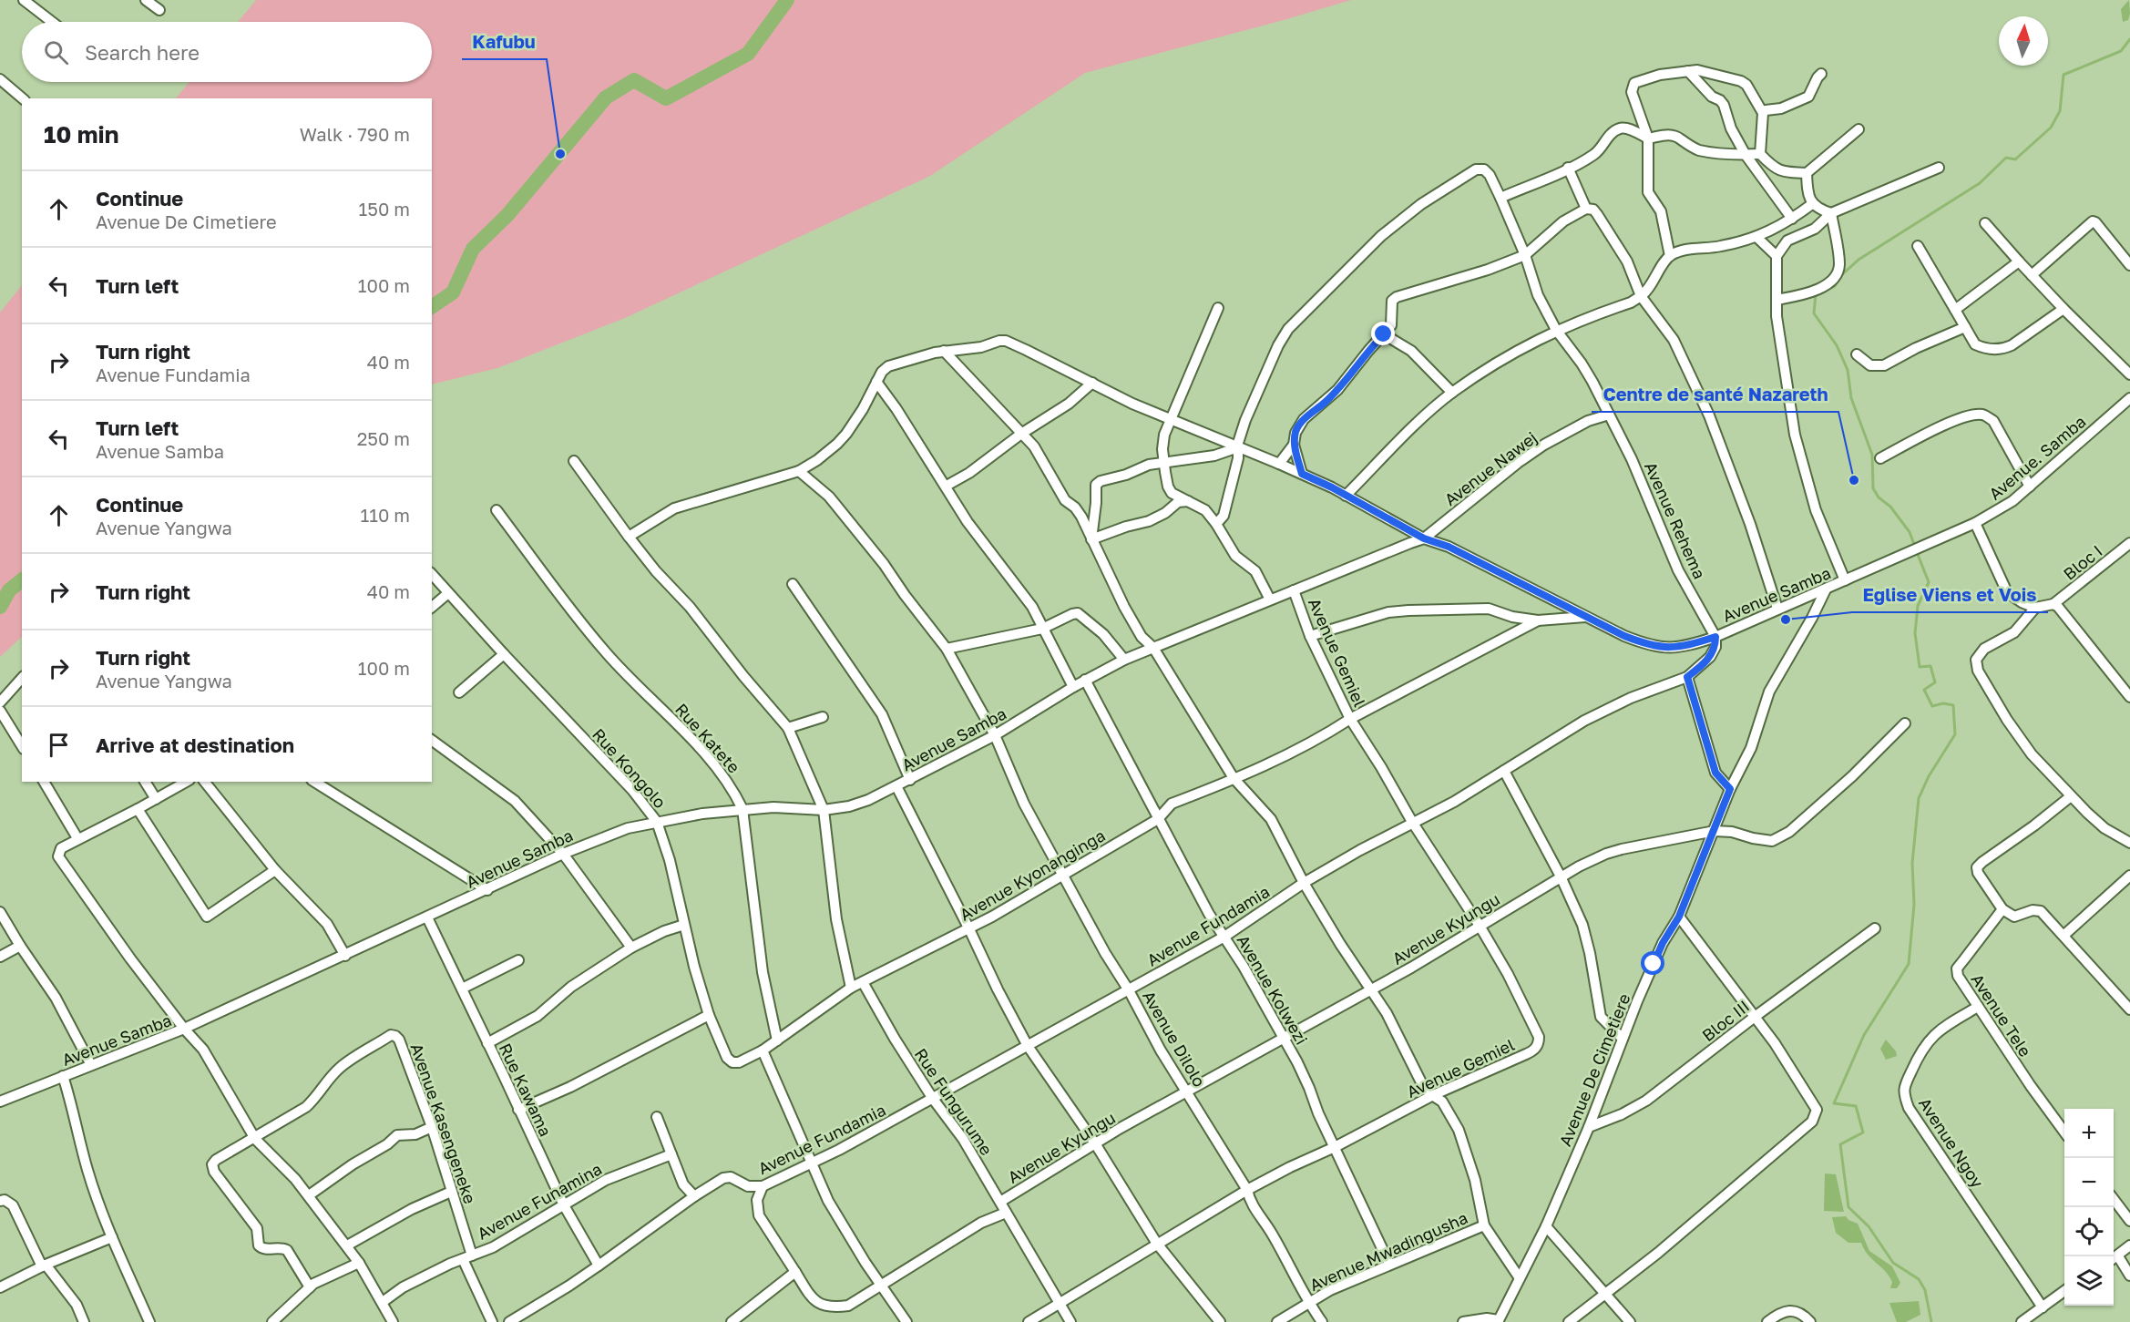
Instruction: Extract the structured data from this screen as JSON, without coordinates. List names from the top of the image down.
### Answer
{
  "streets": {
    "street": [
      "Avenue. Samba",
      "Avenue Nawej",
      "Avenue Rehema",
      "Bloc I",
      "Avenue Samba",
      "Avenue Gemiel",
      "Rue Katete",
      "Rue Kongolo",
      "Avenue Kyonanginga",
      "Avenue Fundamia",
      "Avenue Kyungu",
      "Avenue Kolwezi",
      "Avenue Tele",
      "Bloc III",
      "Avenue Dilolo",
      "Avenue De Cimetiere",
      "Rue Kawama",
      "Rue Fungurume",
      "Avenue Kasengeneke",
      "Avenue Ngoy",
      "Avenue Funamina",
      "Avenue Mwadingusha"
    ]
  },
  "crossings": [
    ["Avenue. Samba", "Avenue Samba"],
    ["Avenue Nawej", "Avenue Rehema"],
    ["Avenue Nawej", "Avenue Samba"],
    ["Avenue Rehema", "Avenue Samba"],
    ["Avenue Rehema", "Avenue Fundamia"],
    ["Avenue Samba", "Avenue Gemiel"],
    ["Avenue Samba", "Rue Katete"],
    ["Avenue Samba", "Rue Kongolo"],
    ["Avenue Samba", "Avenue Fundamia"],
    ["Avenue Samba", "Avenue Kolwezi"],
    ["Avenue Samba", "Avenue Dilolo"],
    ["Avenue Samba", "Avenue De Cimetiere"],
    ["Avenue Samba", "Rue Kawama"],
    ["Avenue Gemiel", "Avenue Kyonanginga"],
    ["Avenue Gemiel", "Avenue Fundamia"],
    ["Avenue Gemiel", "Avenue Kyungu"],
    ["Avenue Gemiel", "Avenue Kolwezi"],
    ["Avenue Gemiel", "Avenue Dilolo"],
    ["Avenue Gemiel", "Rue Fungurume"],
    ["Rue Katete", "Avenue Kyonanginga"],
    ["Rue Kongolo", "Avenue Kyonanginga"],
    ["Avenue Kyonanginga", "Avenue Kolwezi"],
    ["Avenue Kyonanginga", "Avenue Dilolo"],
    ["Avenue Kyonanginga", "Rue Fungurume"],
    ["Avenue Fundamia", "Avenue Kolwezi"],
    ["Avenue Fundamia", "Avenue Dilolo"],
    ["Avenue Fundamia", "Rue Kawama"],
    ["Avenue Fundamia", "Rue Fungurume"],
    ["Avenue Kyungu", "Avenue Kolwezi"],
    ["Avenue Kyungu", "Avenue Dilolo"],
    ["Avenue Kyungu", "Avenue De Cimetiere"],
    ["Avenue Kyungu", "Rue Fungurume"],
    ["Avenue Kolwezi", "Avenue Mwadingusha"],
    ["Avenue Tele", "Avenue Ngoy"],
    ["Bloc III", "Avenue De Cimetiere"],
    ["Avenue Dilolo", "Avenue Mwadingusha"],
    ["Rue Kawama", "Avenue Funamina"],
    ["Avenue Kasengeneke", "Avenue Funamina"]
  ],
  "places": ["Kafubu", "Centre de santé Nazareth", "Eglise Viens et Vois"],
  "north": "top",
  "page": {
    "search": "Search here",
    "heading": ["10 min", "Walk · 790 m"],
    "list": [
      ["Continue", "Avenue De Cimetiere", "150 m"],
      ["Turn left", "100 m"],
      ["Turn right", "Avenue Fundamia", "40 m"],
      ["Turn left", "Avenue Samba", "250 m"],
      ["Continue", "Avenue Yangwa", "110 m"],
      ["Turn right", "40 m"],
      ["Turn right", "Avenue Yangwa", "100 m"],
      "Arrive at destination"
    ],
    "map_buttons": ["+", "−"]
  }
}
